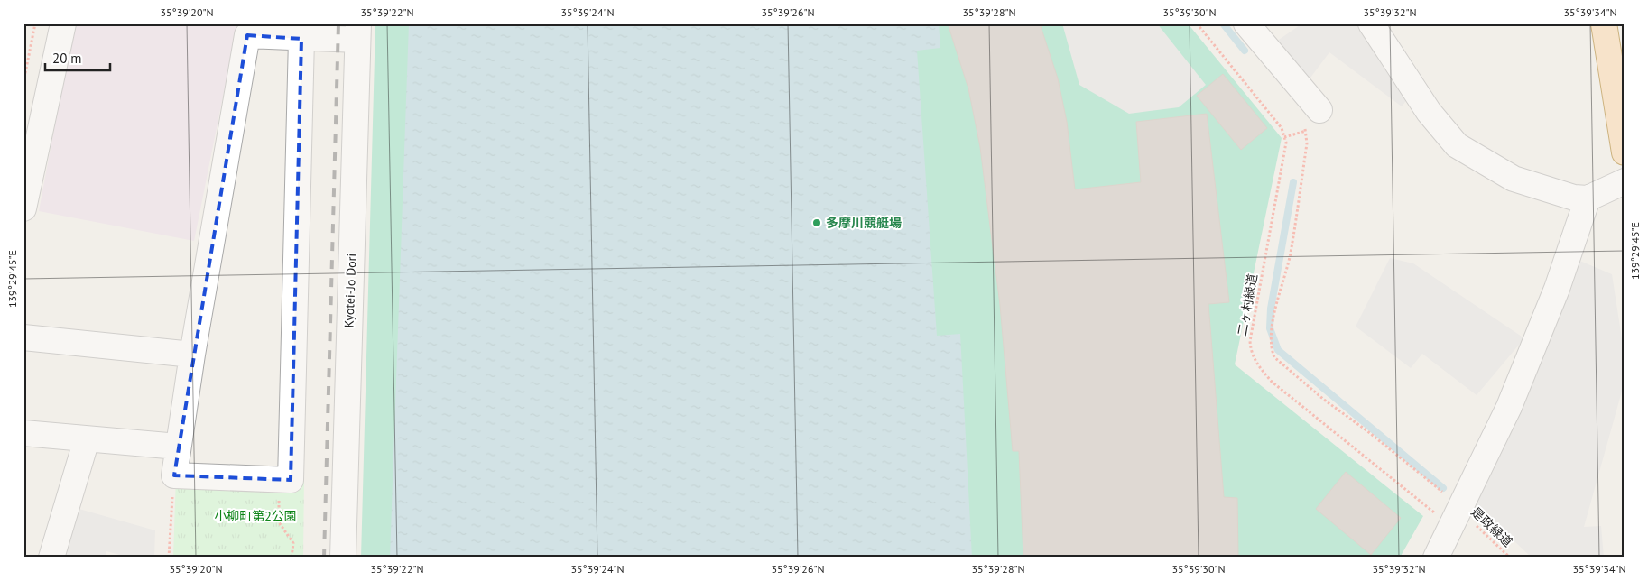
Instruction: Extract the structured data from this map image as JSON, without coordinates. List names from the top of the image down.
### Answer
{
  "streets": {
    "street": ["Kyotei-Jo Dori"],
    "path": ["二ヶ村緑道", "是政緑道"]
  },
  "crossings": [
    ["二ヶ村緑道", "是政緑道"]
  ],
  "parks": ["小柳町第2公園"],
  "places": ["多摩川競艇場"],
  "scale_bar": "20 m",
  "coordinates": [
    "35°39'20\"N",
    "35°39'22\"N",
    "35°39'24\"N",
    "35°39'26\"N",
    "35°39'28\"N",
    "35°39'30\"N",
    "35°39'32\"N",
    "35°39'34\"N",
    "139°29'45\"E"
  ]
}
